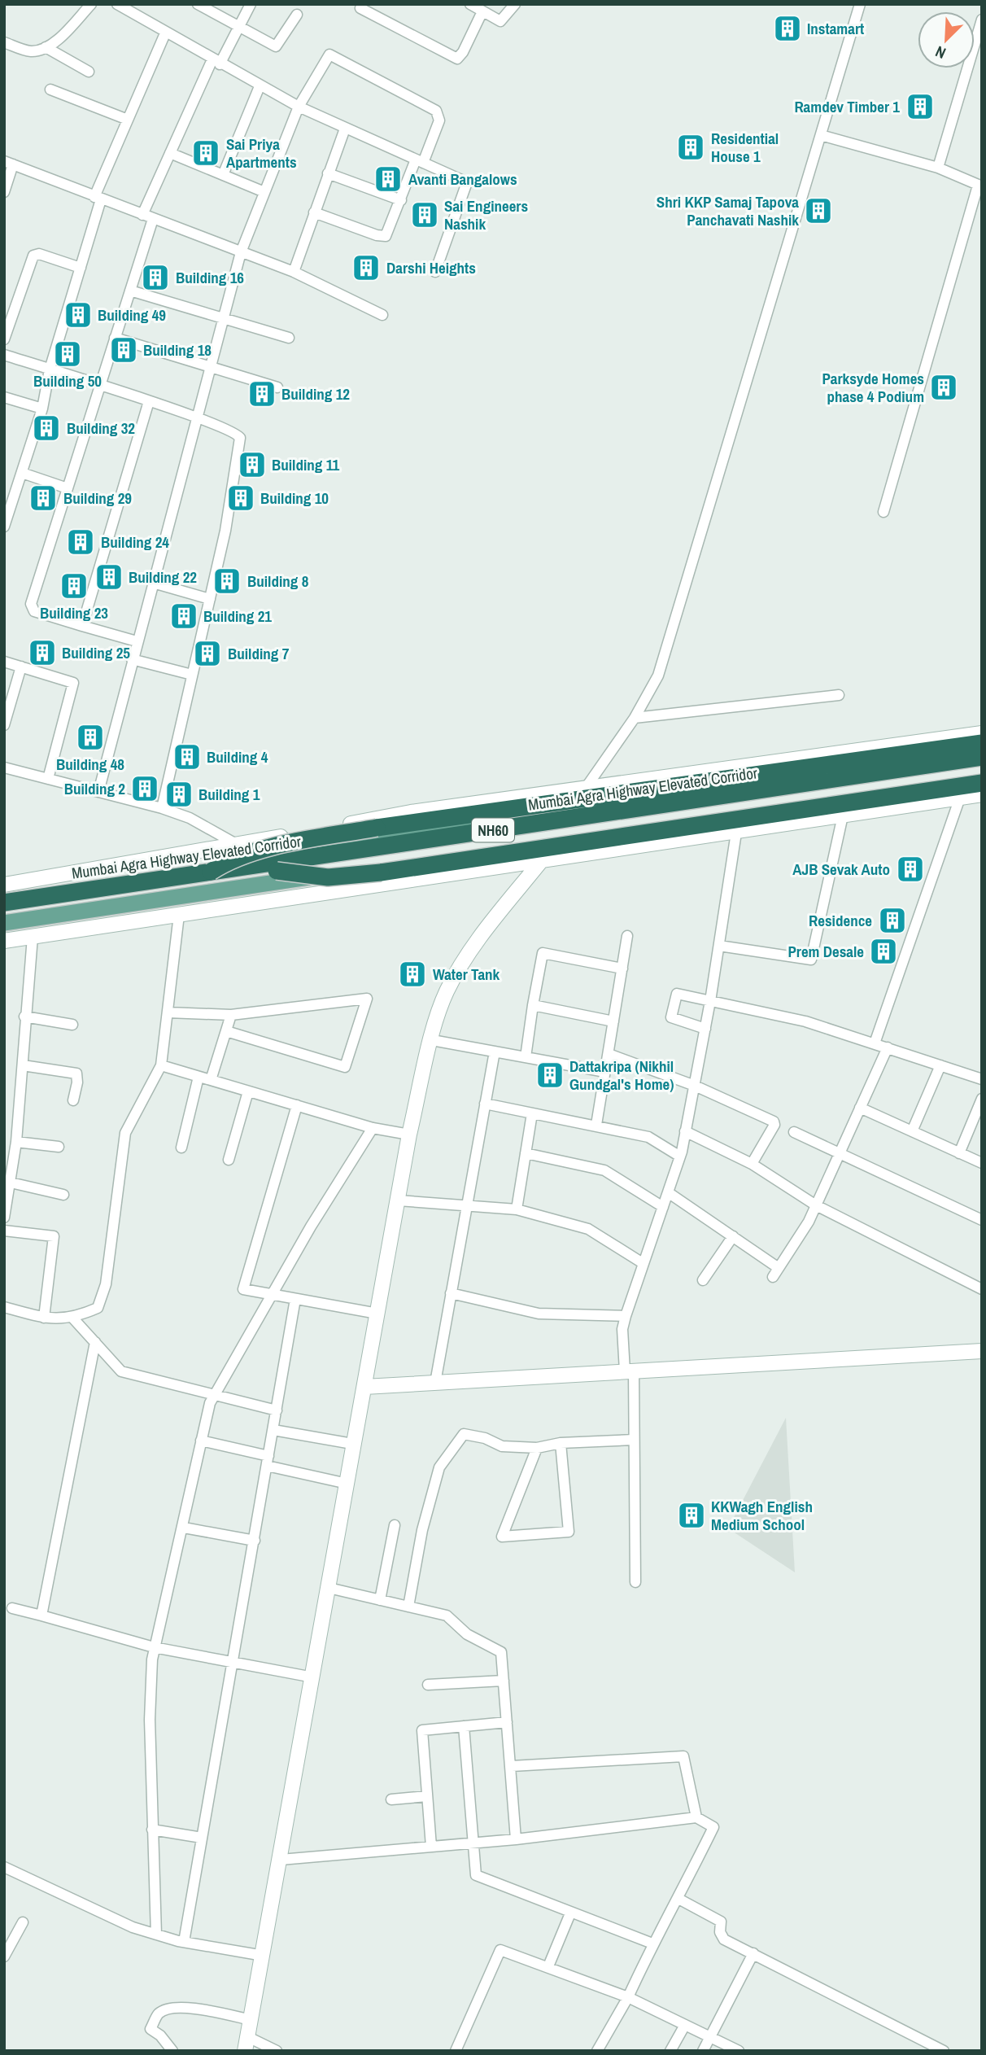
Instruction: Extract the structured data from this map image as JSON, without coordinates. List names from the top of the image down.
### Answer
{
  "streets": {
    "highway": ["Mumbai Agra Highway Elevated Corridor", "NH60"]
  },
  "places": {
    "building": [
      "Instamart",
      "Ramdev Timber 1",
      "Residential House 1",
      "Sai Priya Apartments",
      "Avanti Bangalows",
      "Shri KKP Samaj Tapova Panchavati Nashik",
      "Sai Engineers Nashik",
      "Darshi Heights",
      "Building 16",
      "Building 49",
      "Building 18",
      "Building 50",
      "Parksyde Homes phase 4 Podium",
      "Building 12",
      "Building 32",
      "Building 11",
      "Building 29",
      "Building 10",
      "Building 24",
      "Building 22",
      "Building 8",
      "Building 23",
      "Building 21",
      "Building 25",
      "Building 7",
      "Building 48",
      "Building 4",
      "Building 2",
      "Building 1",
      "AJB Sevak Auto",
      "Residence",
      "Prem Desale",
      "Water Tank",
      "Dattakripa (Nikhil Gundgal's Home)",
      "KKWagh English Medium School"
    ]
  },
  "north": "bottom left"
}
